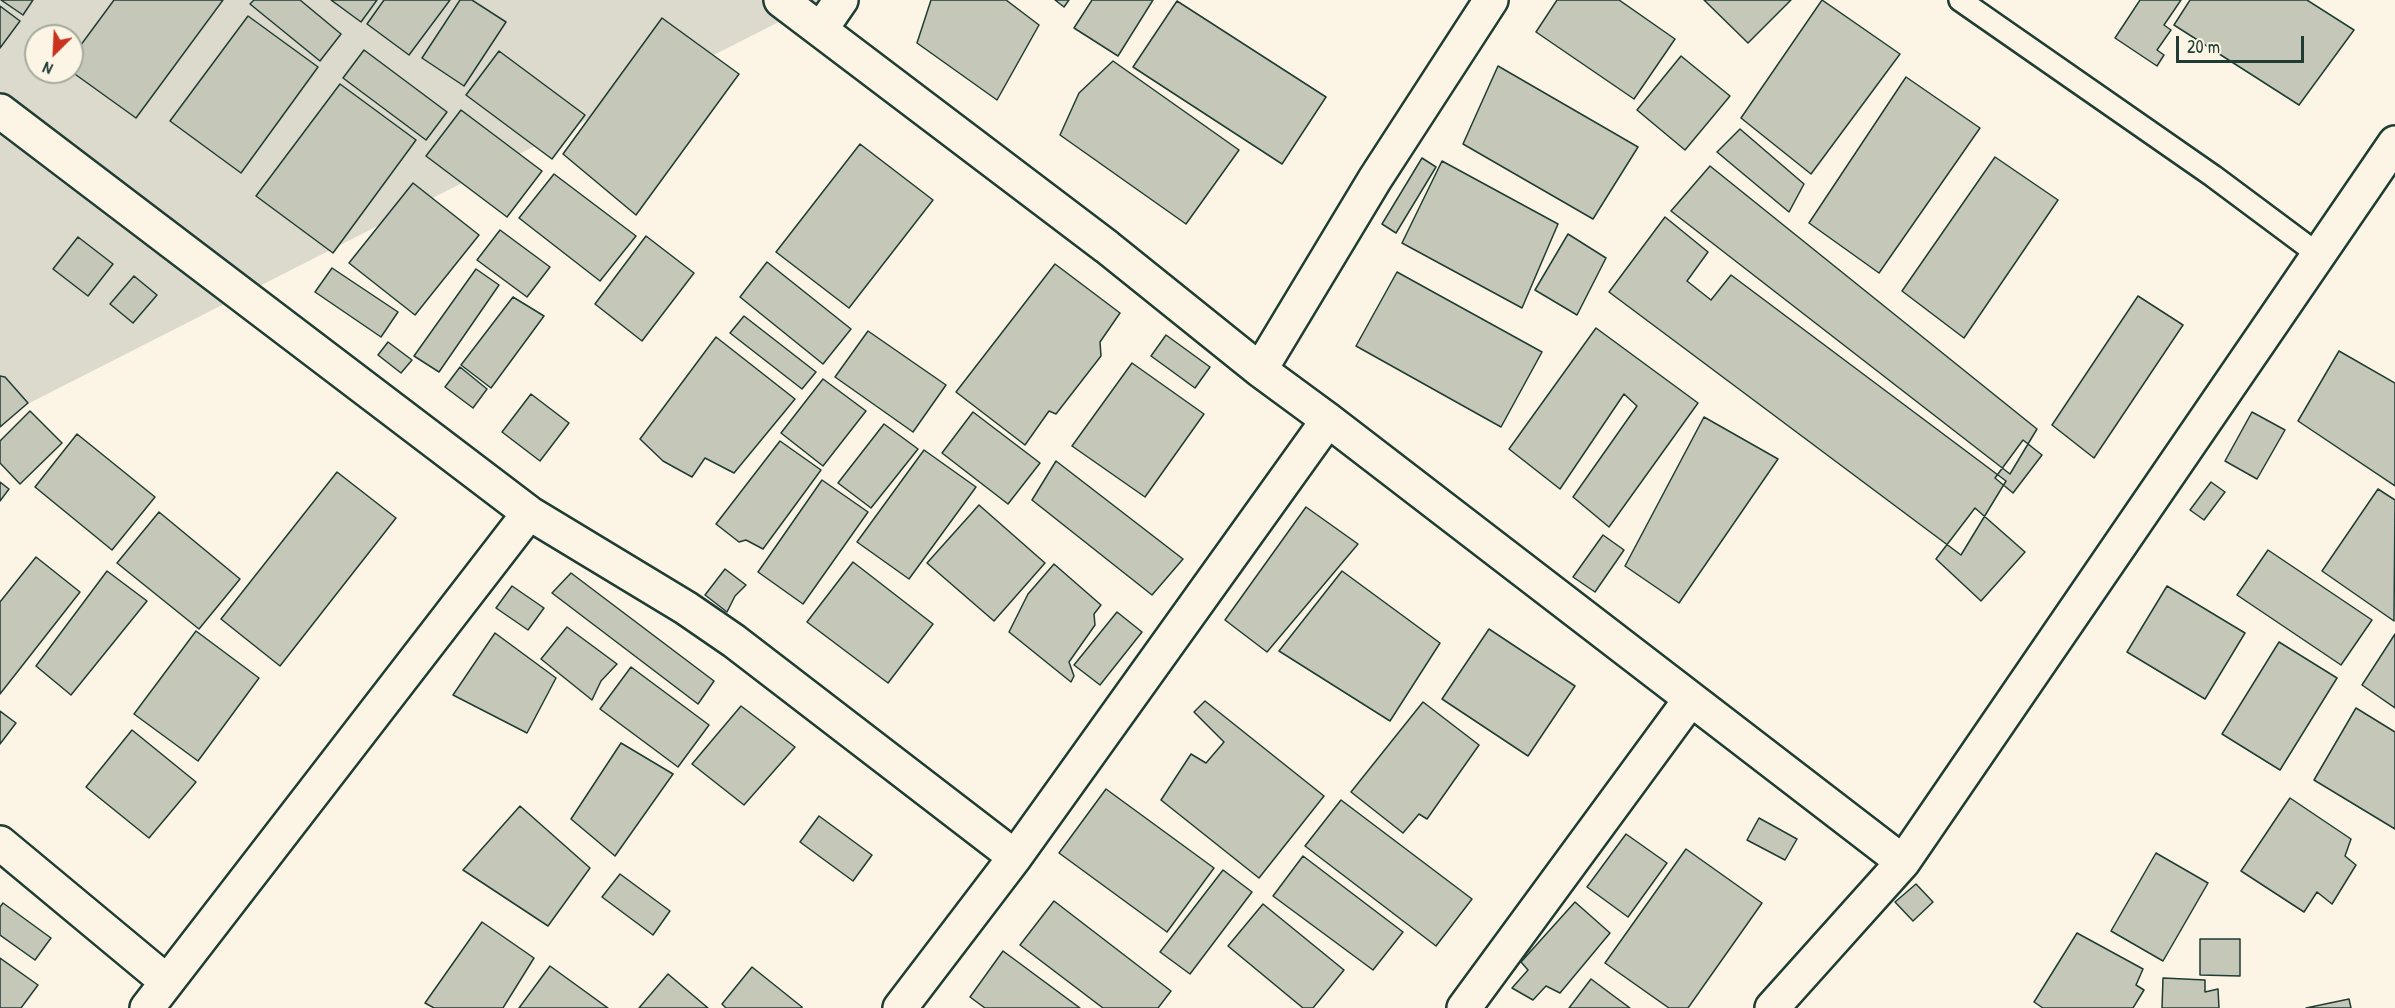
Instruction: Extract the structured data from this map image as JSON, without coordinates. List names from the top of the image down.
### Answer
{
  "scale_bar": "20 m",
  "north": "bottom left"
}
